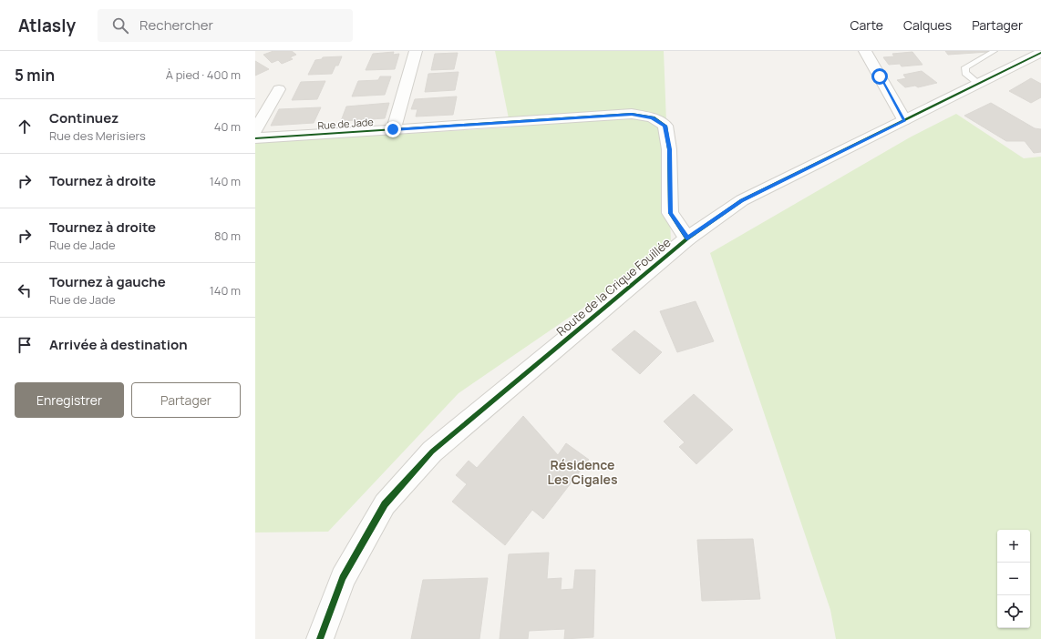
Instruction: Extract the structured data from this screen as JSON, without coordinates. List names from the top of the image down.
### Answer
{
  "streets": {
    "street": ["Rue de Jade", "Route de la Crique Fouillée"]
  },
  "crossings": [
    ["Rue de Jade", "Route de la Crique Fouillée"]
  ],
  "districts": ["Résidence Les Cigales"],
  "page": {
    "header": "Atlasly",
    "search": "Rechercher",
    "nav": ["Carte", "Calques", "Partager"],
    "heading": ["5 min", "À pied · 400 m"],
    "list": [
      ["Continuez", "Rue des Merisiers", "40 m"],
      ["Tournez à droite", "140 m"],
      ["Tournez à droite", "Rue de Jade", "80 m"],
      ["Tournez à gauche", "Rue de Jade", "140 m"],
      "Arrivée à destination"
    ],
    "buttons": ["Enregistrer", "Partager"],
    "map_buttons": ["+", "−"]
  }
}
